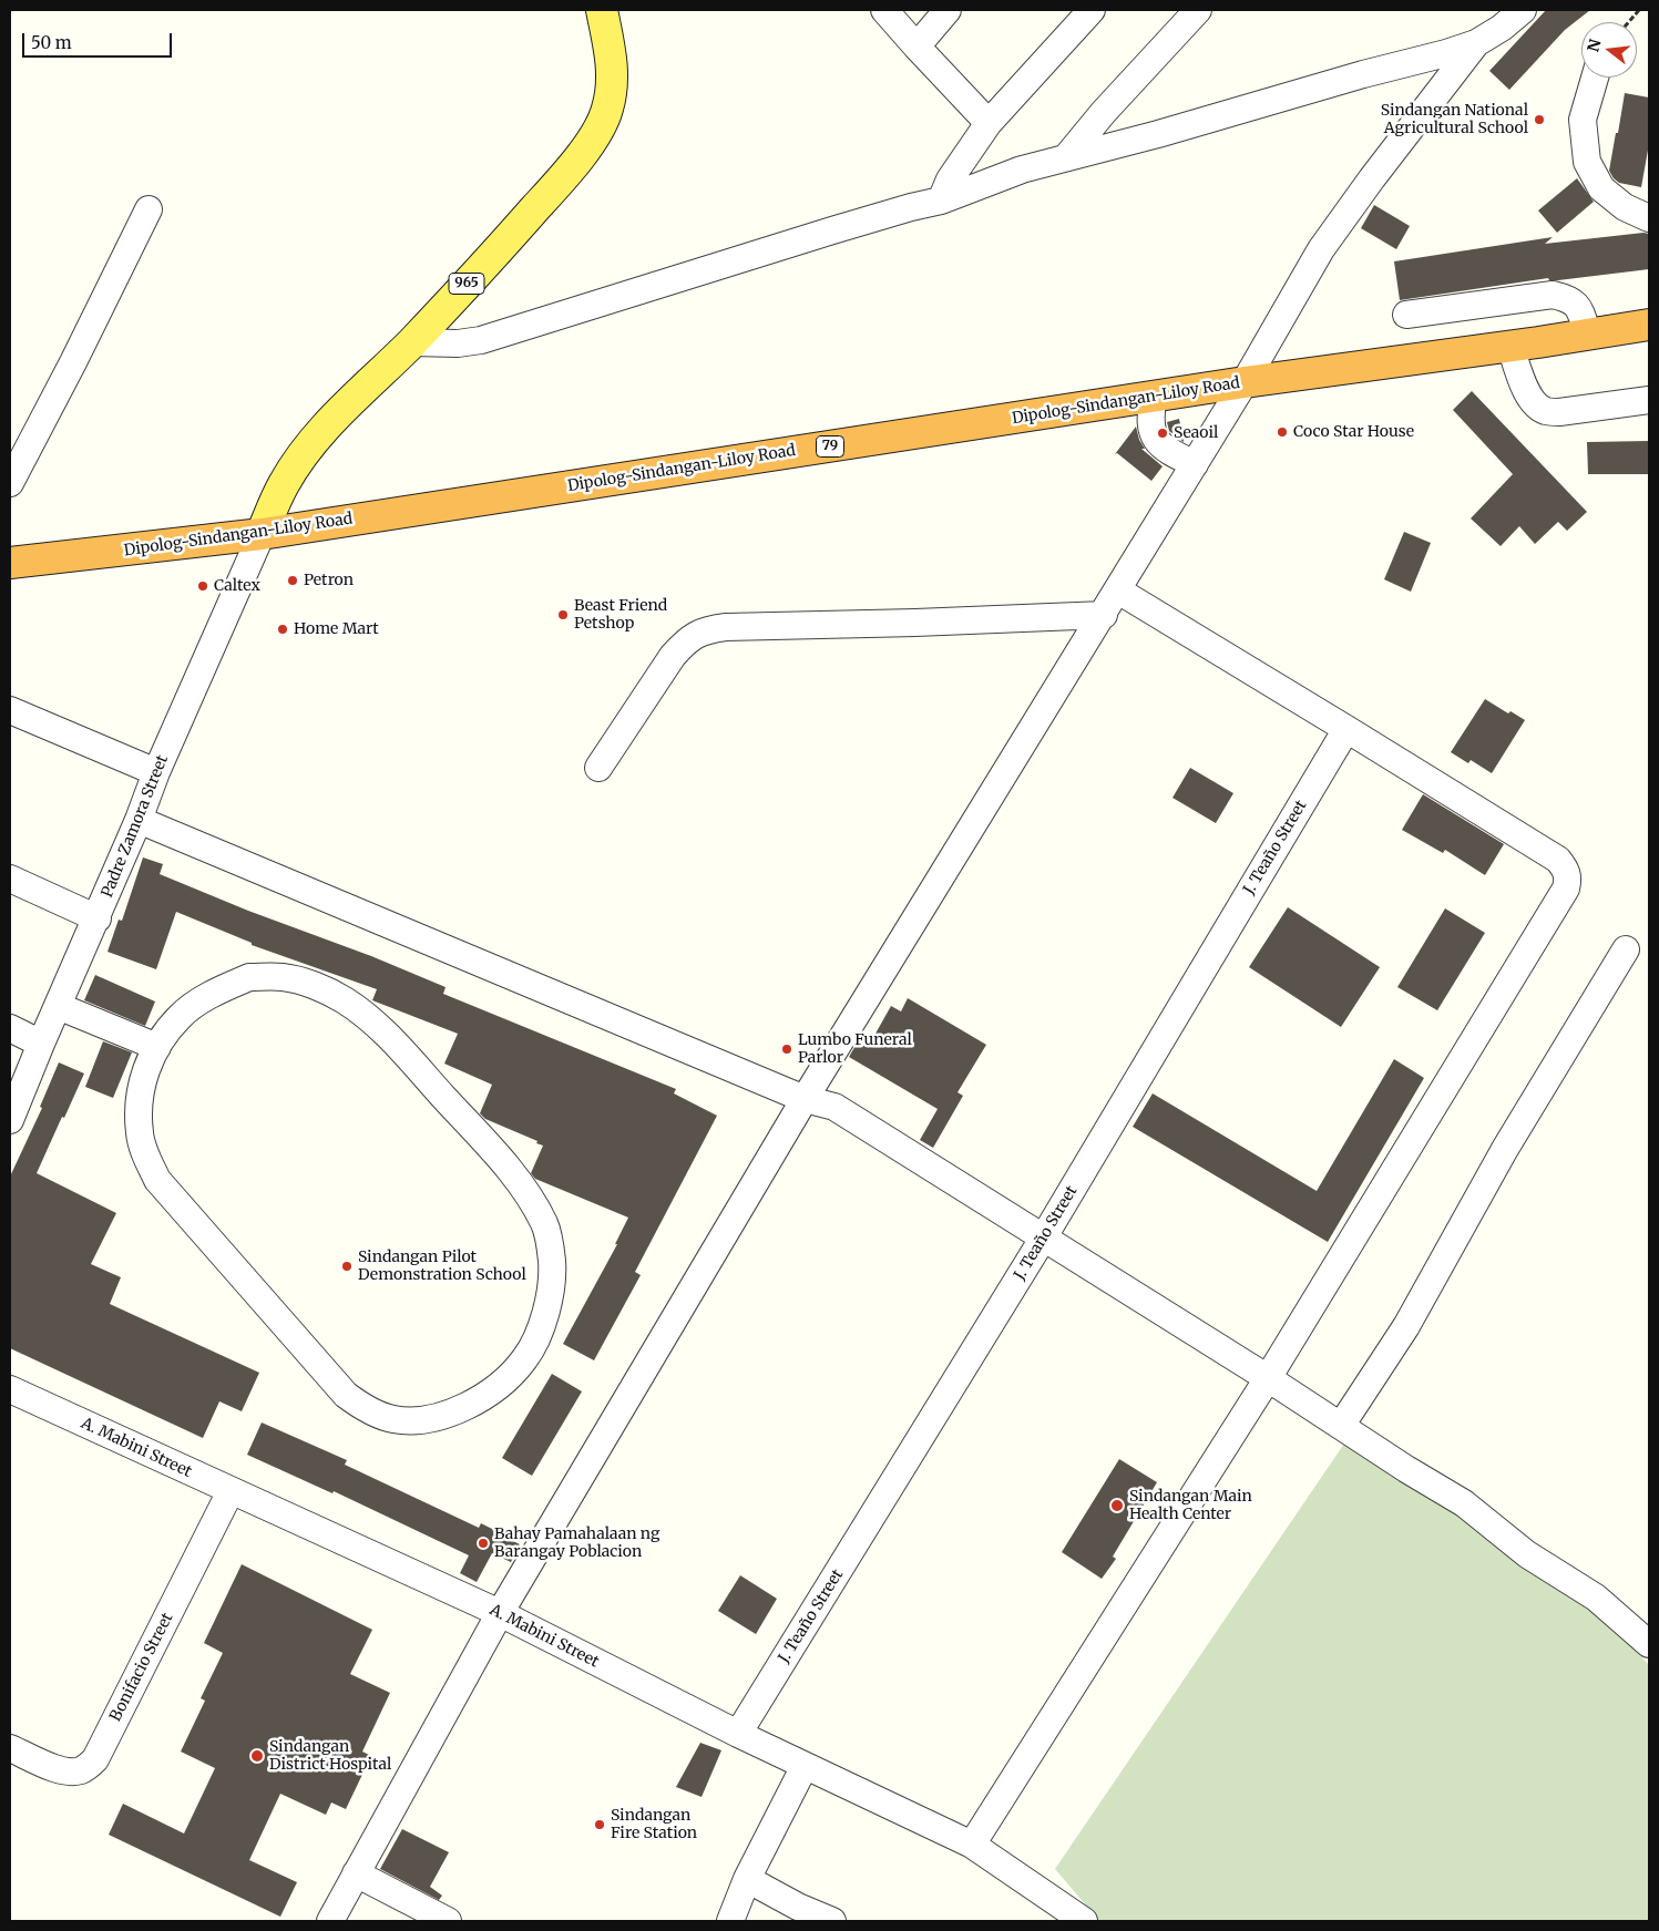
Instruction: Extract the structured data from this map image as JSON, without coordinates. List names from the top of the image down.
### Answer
{
  "streets": {
    "highway": ["Dipolog-Sindangan-Liloy Road", "79"],
    "main road": ["965"],
    "street": [
      "Padre Zamora Street",
      "J. Teaño Street",
      "A. Mabini Street",
      "Bonifacio Street"
    ]
  },
  "crossings": [
    ["965", "Dipolog-Sindangan-Liloy Road"],
    ["965", "Padre Zamora Street"],
    ["Dipolog-Sindangan-Liloy Road", "Padre Zamora Street"],
    ["J. Teaño Street", "A. Mabini Street"],
    ["A. Mabini Street", "Bonifacio Street"]
  ],
  "places": [
    "Sindangan National Agricultural School",
    "Coco Star House",
    "Seaoil",
    "Petron",
    "Caltex",
    "Beast Friend Petshop",
    "Home Mart",
    "Lumbo Funeral Parlor",
    "Sindangan Pilot Demonstration School",
    "Sindangan Main Health Center",
    "Bahay Pamahalaan ng Barangay Poblacion",
    "Sindangan District Hospital",
    "Sindangan Fire Station"
  ],
  "scale_bar": "50 m",
  "north": "left"
}
